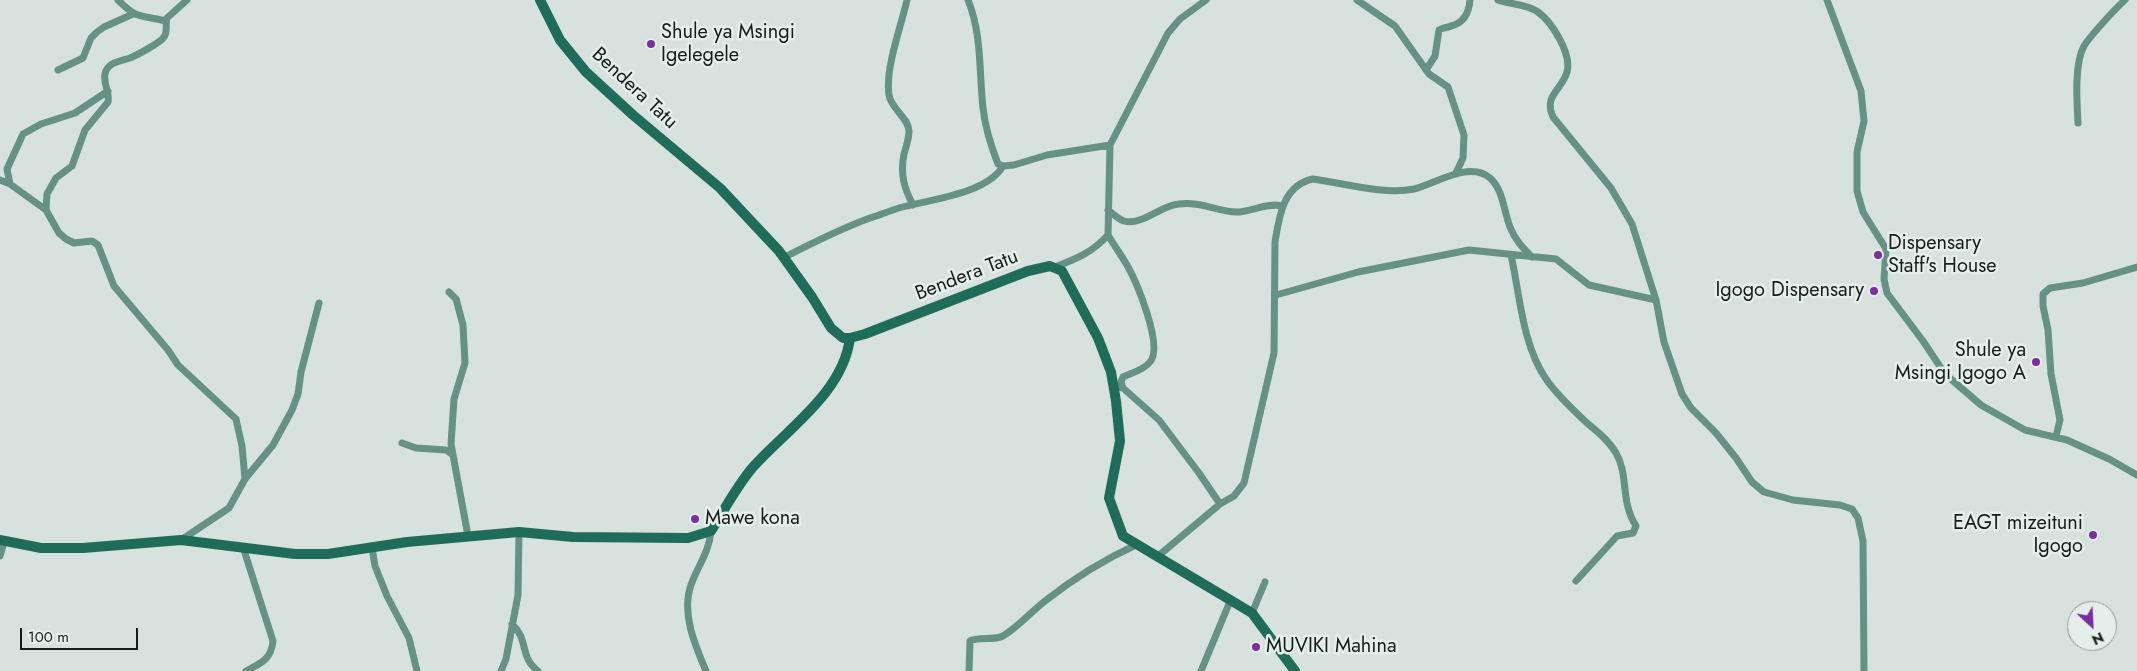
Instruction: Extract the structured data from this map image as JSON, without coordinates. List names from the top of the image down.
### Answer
{
  "streets": {
    "main road": ["Bendera Tatu"]
  },
  "places": [
    "Shule ya Msingi Igelegele",
    "Dispensary Staff's House",
    "Igogo Dispensary",
    "Shule ya Msingi Igogo A",
    "Mawe kona",
    "EAGT mizeituni Igogo",
    "MUVIKI Mahina"
  ],
  "scale_bar": "100 m",
  "north": "bottom right"
}
